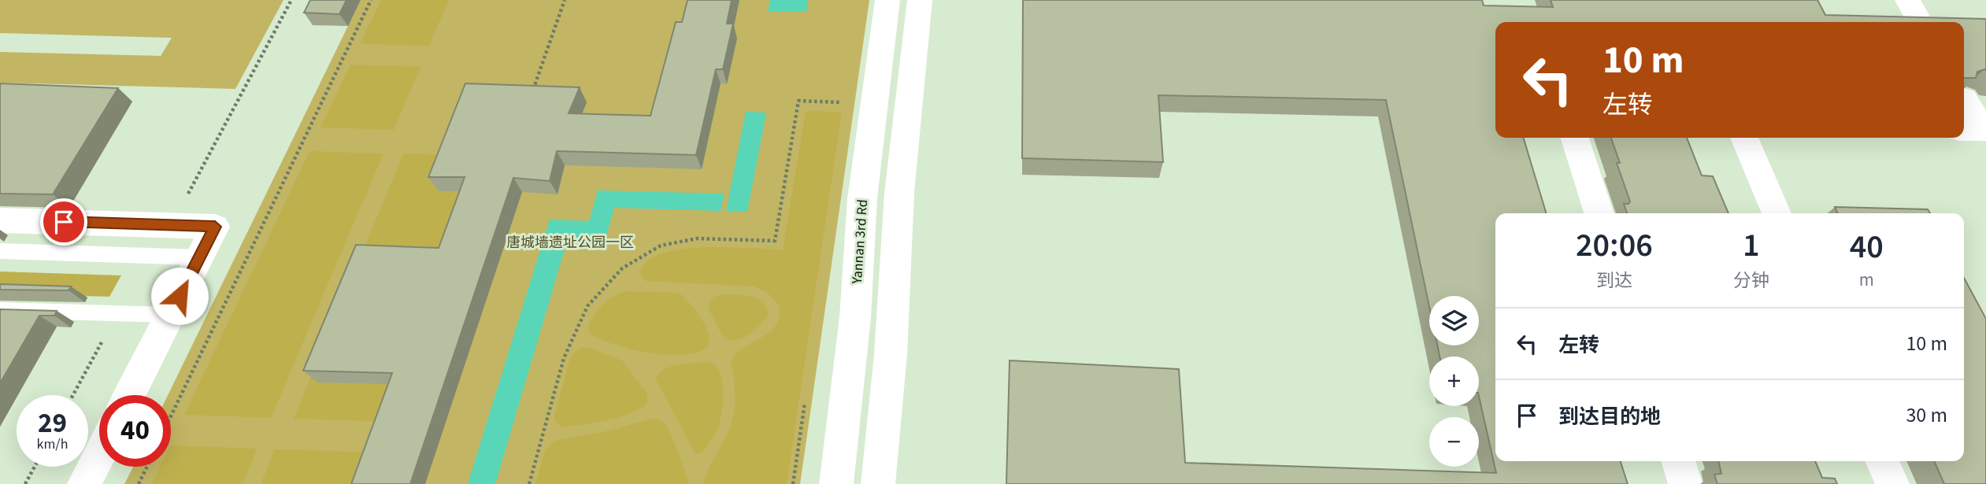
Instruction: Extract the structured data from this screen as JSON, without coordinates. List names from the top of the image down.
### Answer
{
  "streets": {
    "street": ["Yannan 3rd Rd"]
  },
  "parks": ["唐城墙遗址公园一区"],
  "page": {
    "turn": ["10 m", "左转"],
    "eta": [
      "20:06",
      "到达",
      "1",
      "分钟",
      "40",
      "m"
    ],
    "map_buttons": ["+", "−"],
    "list": [
      {
        "name": "左转",
        "value": "10 m"
      },
      {
        "name": "到达目的地",
        "value": "30 m"
      }
    ],
    "speed": "29 km/h",
    "limit": "40"
  }
}
